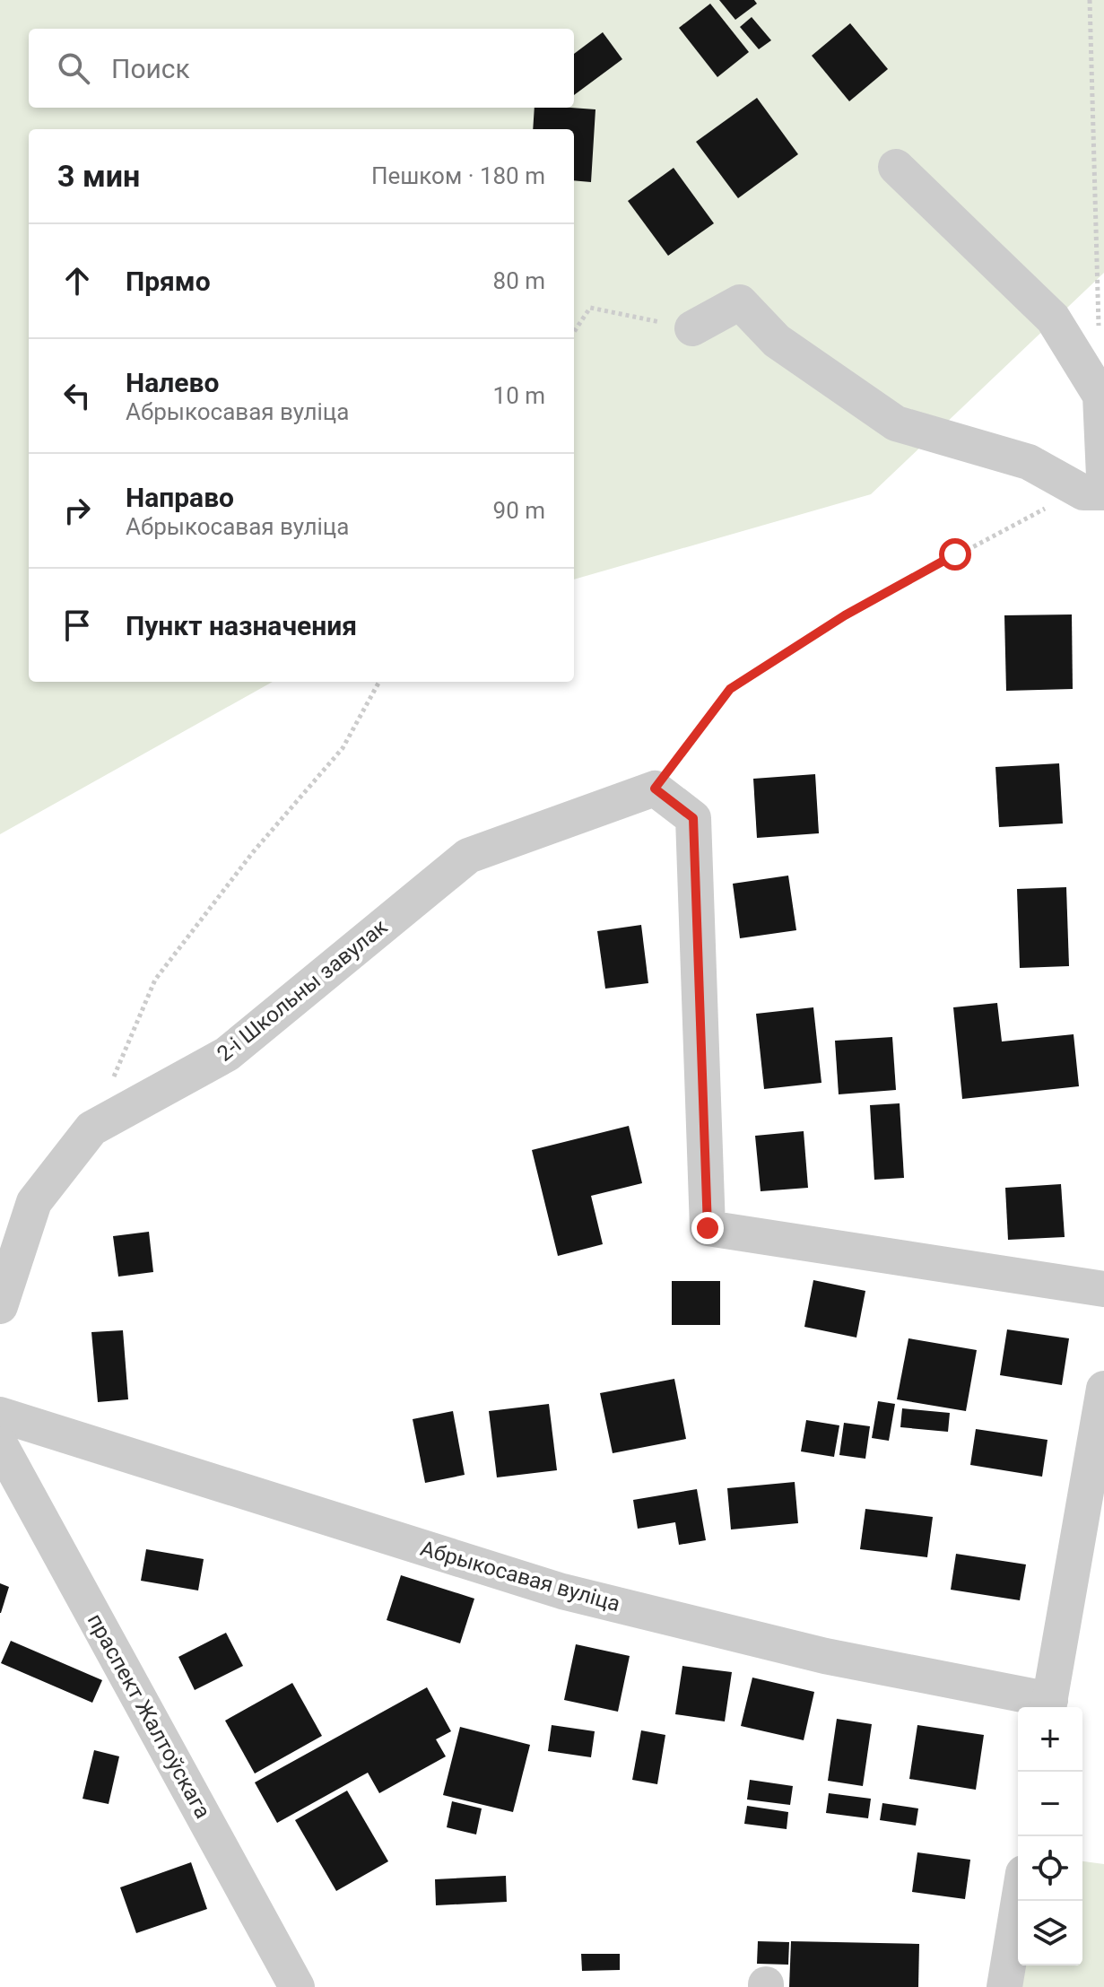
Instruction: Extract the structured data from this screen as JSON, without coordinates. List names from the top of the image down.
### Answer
{
  "streets": {
    "street": ["2-і Школьны завулак", "Абрыкосавая вуліца", "праспект Жалтоўскага"]
  },
  "page": {
    "search": "Поиск",
    "heading": ["3 мин", "Пешком · 180 m"],
    "list": [
      ["Прямо", "80 m"],
      ["Налево", "Абрыкосавая вуліца", "10 m"],
      ["Направо", "Абрыкосавая вуліца", "90 m"],
      "Пункт назначения"
    ],
    "map_buttons": ["+", "−"]
  }
}
